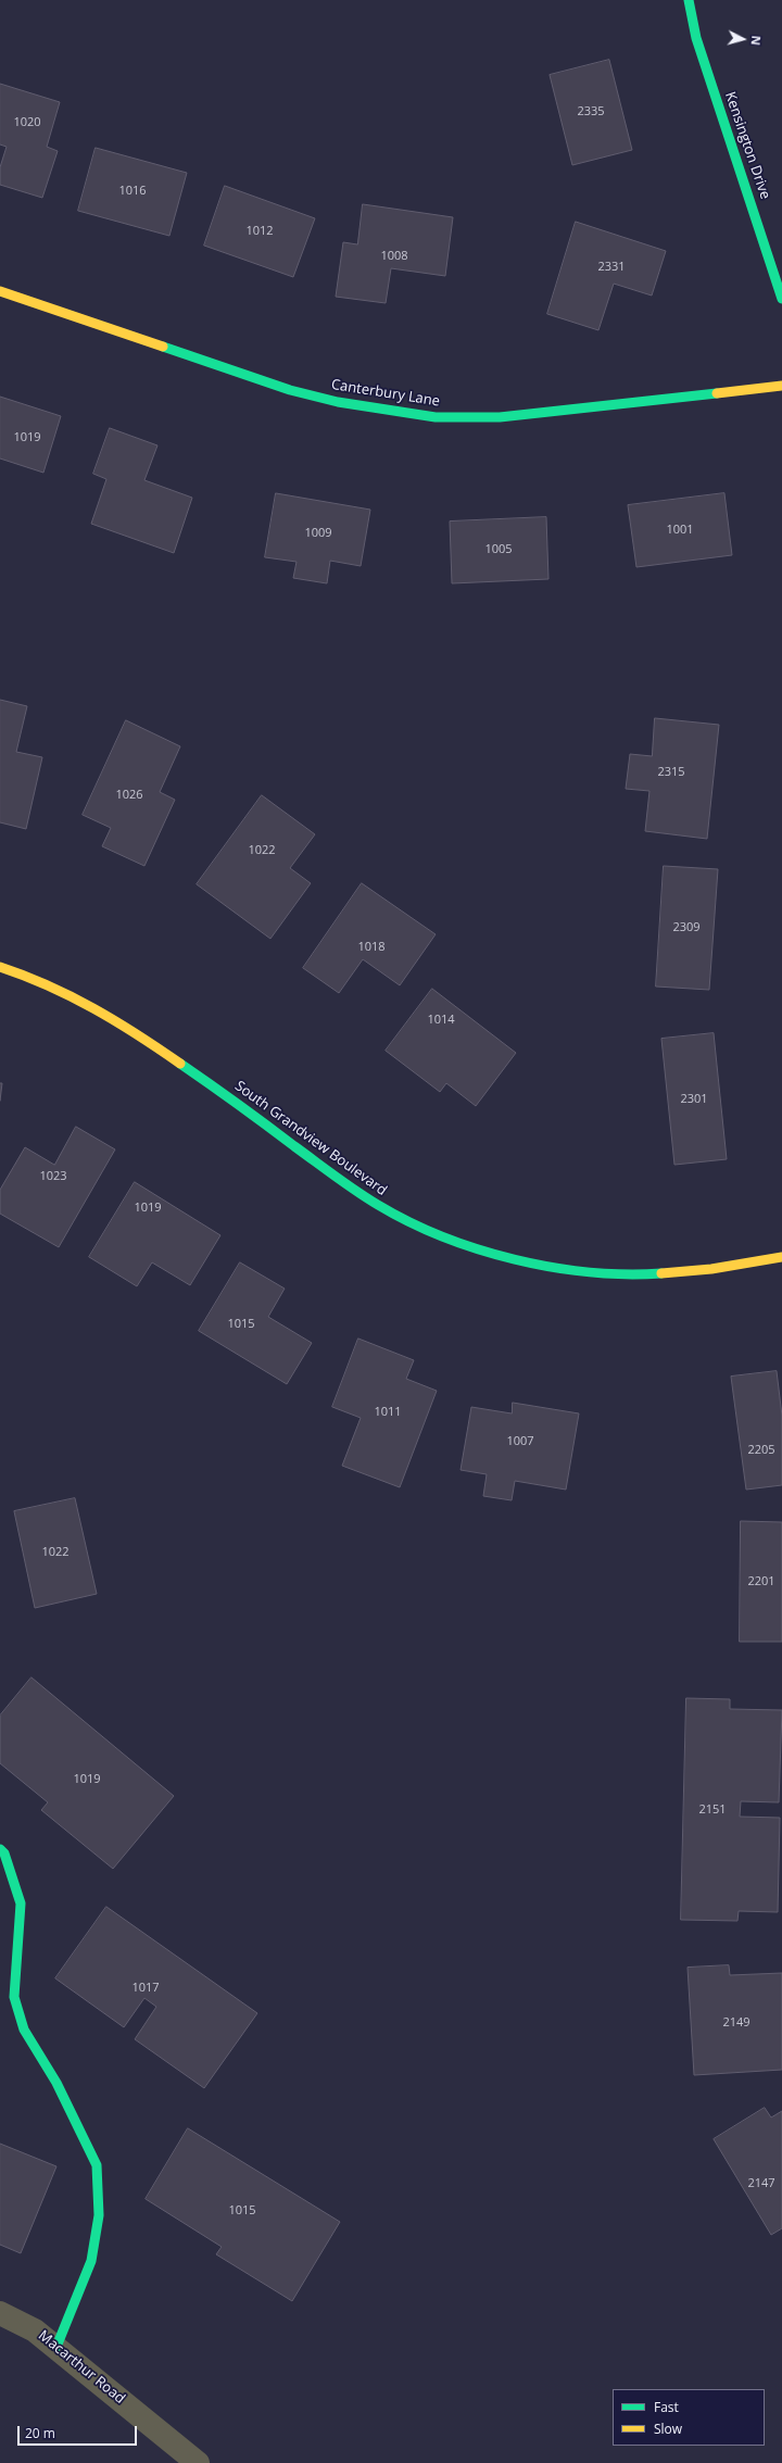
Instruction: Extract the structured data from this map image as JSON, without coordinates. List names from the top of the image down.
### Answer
{
  "streets": {
    "street": [
      "Kensington Drive",
      "Canterbury Lane",
      "South Grandview Boulevard",
      "Macarthur Road"
    ]
  },
  "house_numbers": [
    "2335",
    "1020",
    "1016",
    "1012",
    "1008",
    "2331",
    "1019",
    "1001",
    "1009",
    "1005",
    "2315",
    "1026",
    "1022",
    "2309",
    "1018",
    "1014",
    "2301",
    "1023",
    "1019",
    "1015",
    "1011",
    "1007",
    "2205",
    "1022",
    "2201",
    "1019",
    "2151",
    "1017",
    "2149",
    "2147",
    "1015"
  ],
  "legend": ["Fast", "Slow"],
  "scale_bar": "20 m",
  "north": "right"
}
